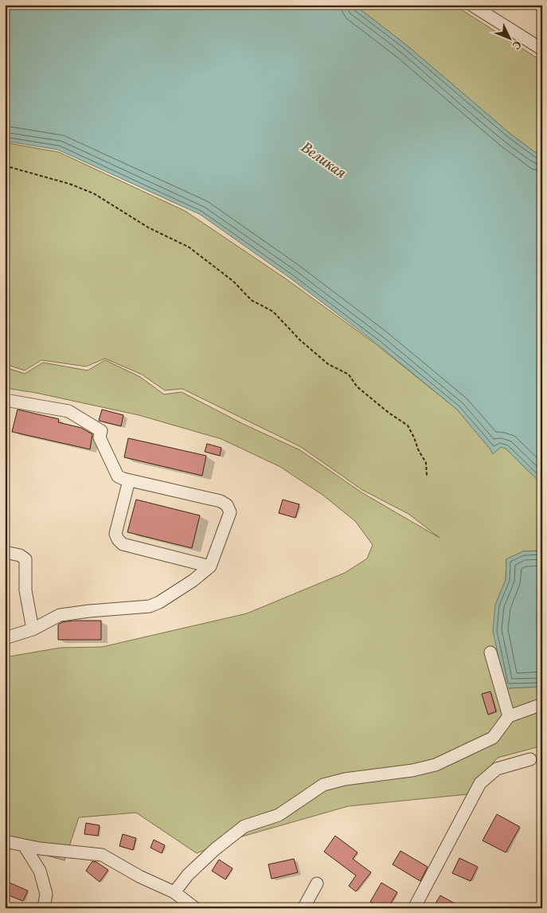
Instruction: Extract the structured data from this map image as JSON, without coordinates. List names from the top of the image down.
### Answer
{
  "water": ["Великая"],
  "north": "bottom right"
}
